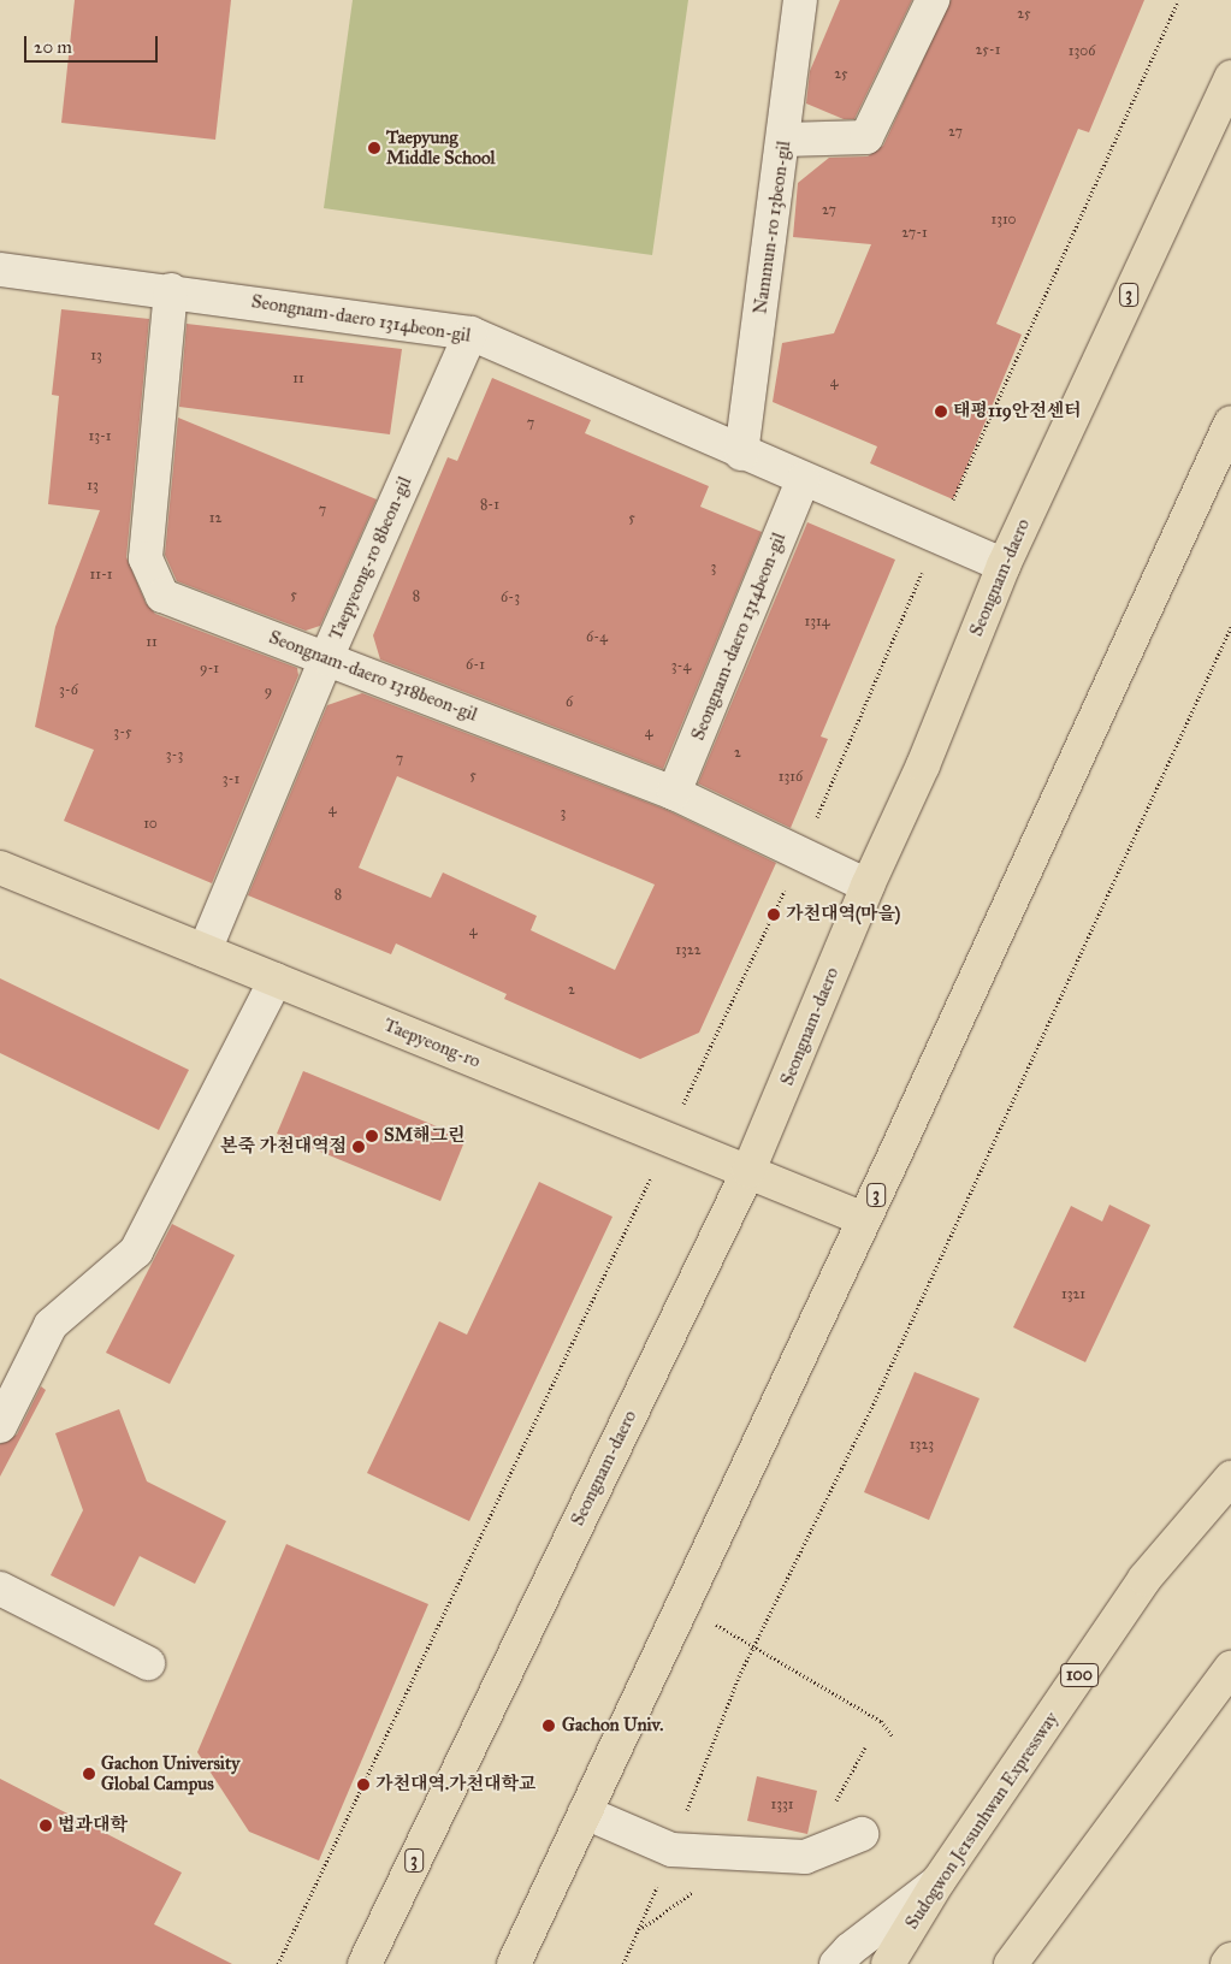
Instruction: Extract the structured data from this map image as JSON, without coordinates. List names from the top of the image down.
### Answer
{
  "streets": {
    "main road": [
      "3",
      "Seongnam-daero",
      "Taepyeong-ro",
      "100",
      "Sudogwon Je1sunhwan Expressway"
    ],
    "street": [
      "Nammun-ro 13beon-gil",
      "Seongnam-daero 1314beon-gil",
      "Taepyeong-ro 8beon-gil",
      "Seongnam-daero 1318beon-gil"
    ]
  },
  "crossings": [
    ["Nammun-ro 13beon-gil", "Seongnam-daero 1314beon-gil"],
    ["3", "Taepyeong-ro"],
    ["Seongnam-daero 1314beon-gil", "Taepyeong-ro 8beon-gil"],
    ["Seongnam-daero 1314beon-gil", "Seongnam-daero"],
    ["Seongnam-daero 1314beon-gil", "Seongnam-daero 1318beon-gil"],
    ["Taepyeong-ro 8beon-gil", "Seongnam-daero 1318beon-gil"],
    ["Taepyeong-ro 8beon-gil", "Taepyeong-ro"],
    ["Seongnam-daero", "Seongnam-daero 1318beon-gil"],
    ["Seongnam-daero", "Taepyeong-ro"]
  ],
  "places": [
    "Taepyung Middle School",
    "태평119안전센터",
    "가천대역(마을)",
    "SM해그린",
    "본죽 가천대역점",
    "Gachon Univ.",
    "Gachon University Global Campus",
    "가천대역.가천대학교",
    "법과대학"
  ],
  "house_numbers": [
    "25",
    "25-1",
    "1306",
    "25",
    "27",
    "27",
    "1310",
    "27-1",
    "13",
    "11",
    "4",
    "7",
    "13-1",
    "13",
    "8-1",
    "7",
    "12",
    "5",
    "3",
    "11-1",
    "5",
    "8",
    "6-3",
    "1314",
    "6-4",
    "11",
    "6-1",
    "3-4",
    "9-1",
    "3-6",
    "9",
    "6",
    "3-5",
    "4",
    "2",
    "3-3",
    "7",
    "5",
    "1316",
    "3-1",
    "4",
    "3",
    "10",
    "8",
    "4",
    "1322",
    "2",
    "1321",
    "1323",
    "1331"
  ],
  "scale_bar": "20 m"
}
